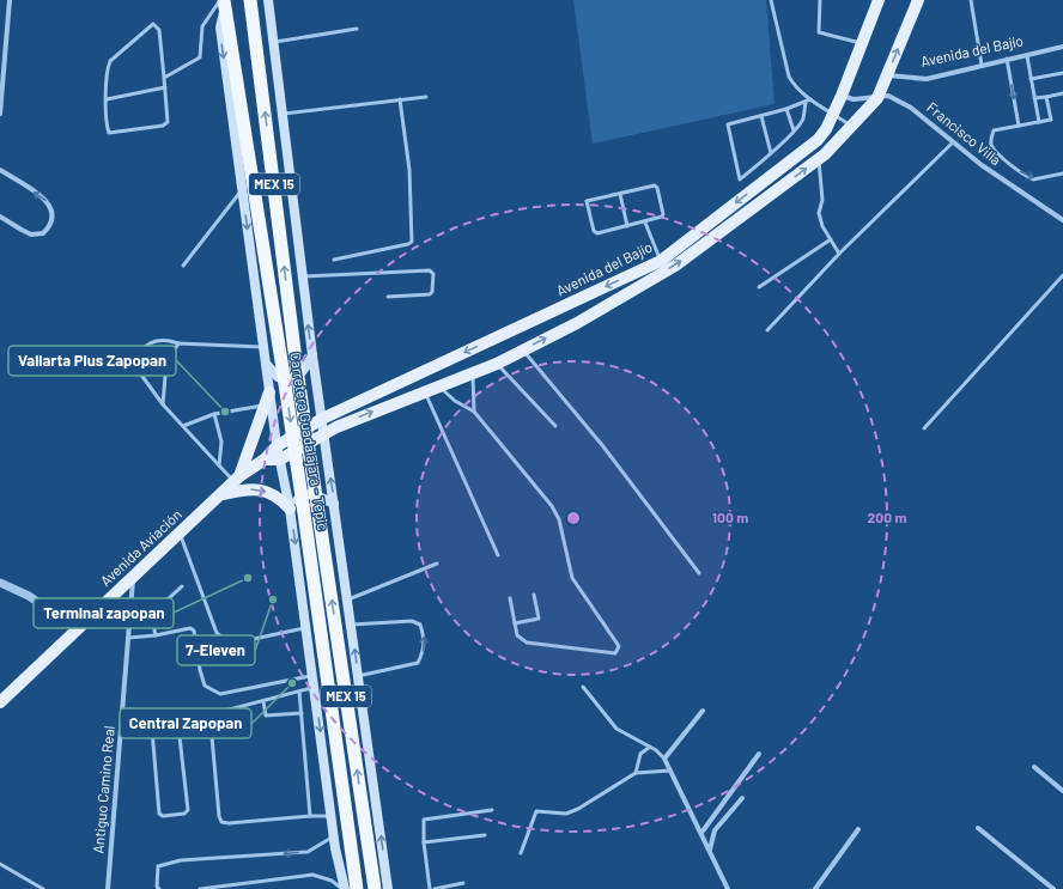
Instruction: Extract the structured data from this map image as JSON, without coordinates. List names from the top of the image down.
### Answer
{
  "streets": {
    "highway": ["MEX 15", "Carretera Guadalajara - Tepic"],
    "main road": ["Avenida del Bajío", "Avenida Aviación"],
    "street": ["Francisco Villa", "Antiguo Camino Real"]
  },
  "crossings": [
    ["Avenida del Bajío", "Francisco Villa"],
    ["Avenida del Bajío", "Avenida Aviación"],
    ["Carretera Guadalajara - Tepic", "Avenida Aviación"],
    ["Avenida Aviación", "Antiguo Camino Real"]
  ],
  "places": [
    "Vallarta Plus Zapopan",
    "Terminal zapopan",
    "7-Eleven",
    "Central Zapopan"
  ],
  "rings": ["100 m", "200 m"]
}
